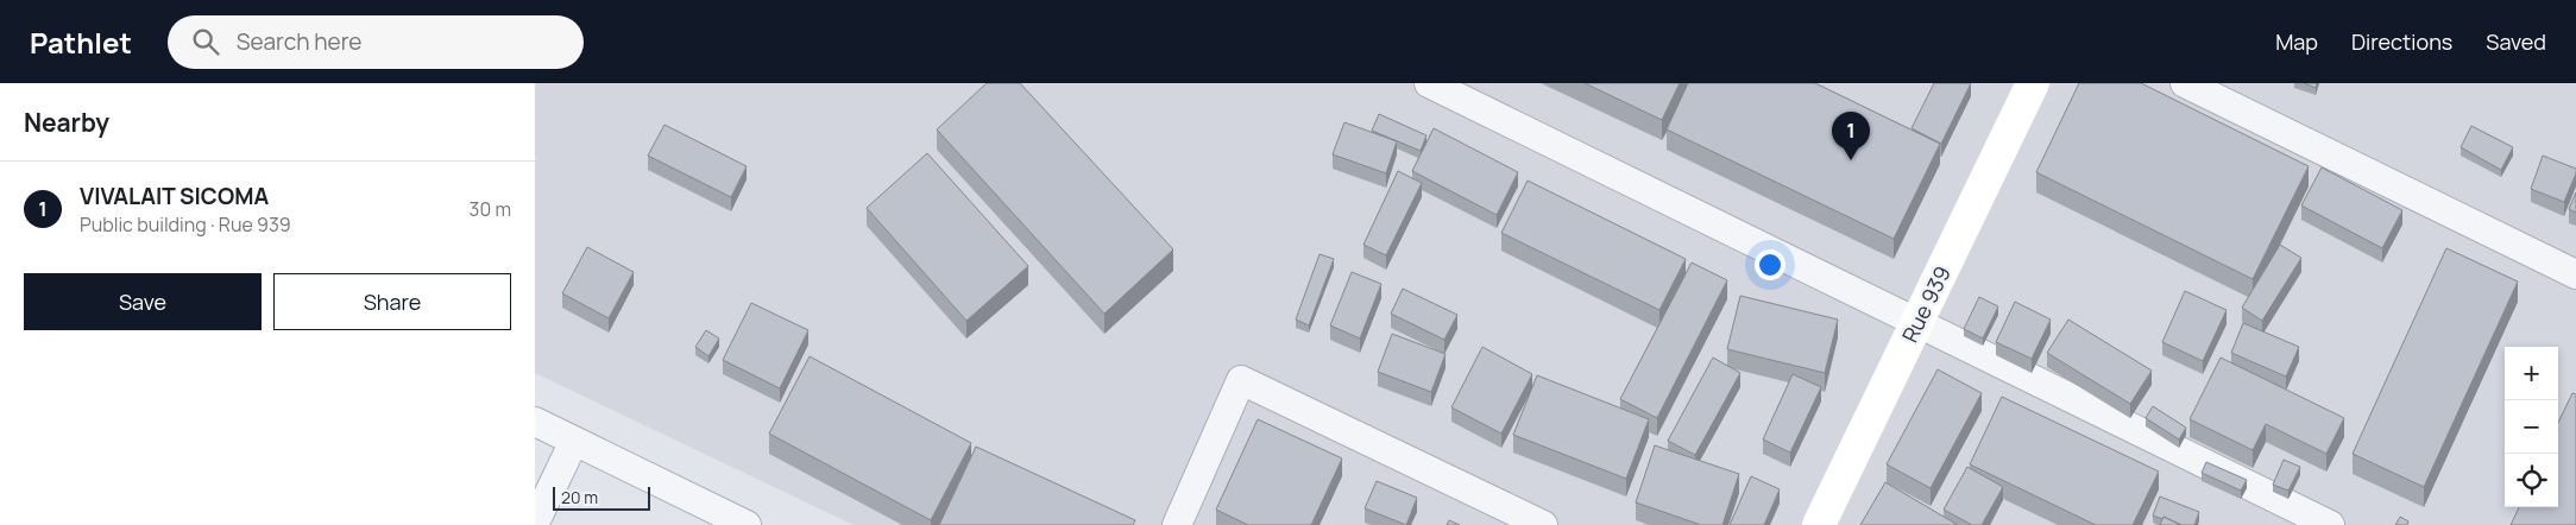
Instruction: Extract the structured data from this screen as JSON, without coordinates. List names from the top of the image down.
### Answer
{
  "streets": {
    "main road": ["Rue 939"]
  },
  "scale_bar": "20 m",
  "page": {
    "header": "Pathlet",
    "search": "Search here",
    "nav": ["Map", "Directions", "Saved"],
    "heading": "Nearby",
    "pins": "1",
    "list": [
      {
        "mark": "1",
        "name": "VIVALAIT SICOMA",
        "note": "Public building · Rue 939",
        "value": "30 m"
      }
    ],
    "buttons": ["Save", "Share"],
    "map_buttons": ["+", "−"],
    "scale": "20 m"
  }
}
